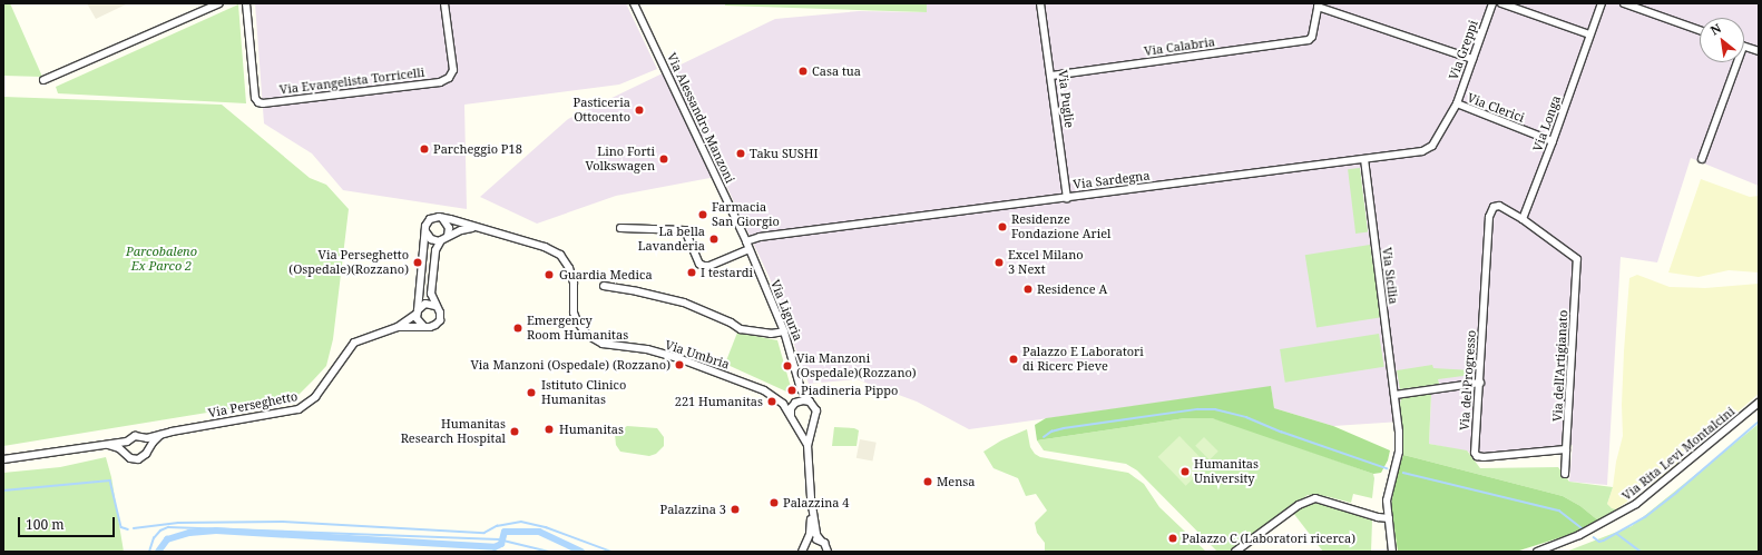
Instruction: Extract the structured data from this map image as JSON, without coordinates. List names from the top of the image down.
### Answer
{
  "streets": {
    "street": [
      "Via Calabria",
      "Via Greppi",
      "Via Evangelista Torricelli",
      "Via Puglie",
      "Via Clerici",
      "Via Alessandro Manzoni",
      "Via Longa",
      "Via Sardegna",
      "Via Sicilia",
      "Via Liguria",
      "Via Umbria",
      "Via dell'Artigianato",
      "Via del Progresso",
      "Via Perseghetto",
      "Via Rita Levi Montalcini"
    ]
  },
  "crossings": [
    ["Via Calabria", "Via Puglie"],
    ["Via Greppi", "Via Clerici"],
    ["Via Greppi", "Via Sardegna"],
    ["Via Puglie", "Via Sardegna"],
    ["Via Clerici", "Via Longa"],
    ["Via Clerici", "Via Sardegna"],
    ["Via Alessandro Manzoni", "Via Sardegna"],
    ["Via Alessandro Manzoni", "Via Liguria"],
    ["Via Longa", "Via dell'Artigianato"],
    ["Via Longa", "Via del Progresso"],
    ["Via Sardegna", "Via Sicilia"],
    ["Via Sardegna", "Via Liguria"],
    ["Via Liguria", "Via Umbria"],
    ["Via dell'Artigianato", "Via del Progresso"]
  ],
  "parks": ["Parcobaleno Ex Parco 2"],
  "places": [
    "Casa tua",
    "Pasticeria Ottocento",
    "Parcheggio P18",
    "Taku SUSHI",
    "Lino Forti Volkswagen",
    "Farmacia San Giorgio",
    "Residenze Fondazione Ariel",
    "La bella Lavanderia",
    "Via Perseghetto (Ospedale)(Rozzano)",
    "Excel Milano 3 Next",
    "I testardi",
    "Guardia Medica",
    "Residence A",
    "Emergency Room Humanitas",
    "Palazzo E Laboratori di Ricerc Pieve",
    "Via Manzoni (Ospedale) (Rozzano)",
    "Via Manzoni (Ospedale)(Rozzano)",
    "Piadineria Pippo",
    "Istituto Clinico Humanitas",
    "221 Humanitas",
    "Humanitas",
    "Humanitas Research Hospital",
    "Humanitas University",
    "Mensa",
    "Palazzina 4",
    "Palazzina 3",
    "Palazzo C (Laboratori ricerca)"
  ],
  "scale_bar": "100 m",
  "north": "top left"
}
